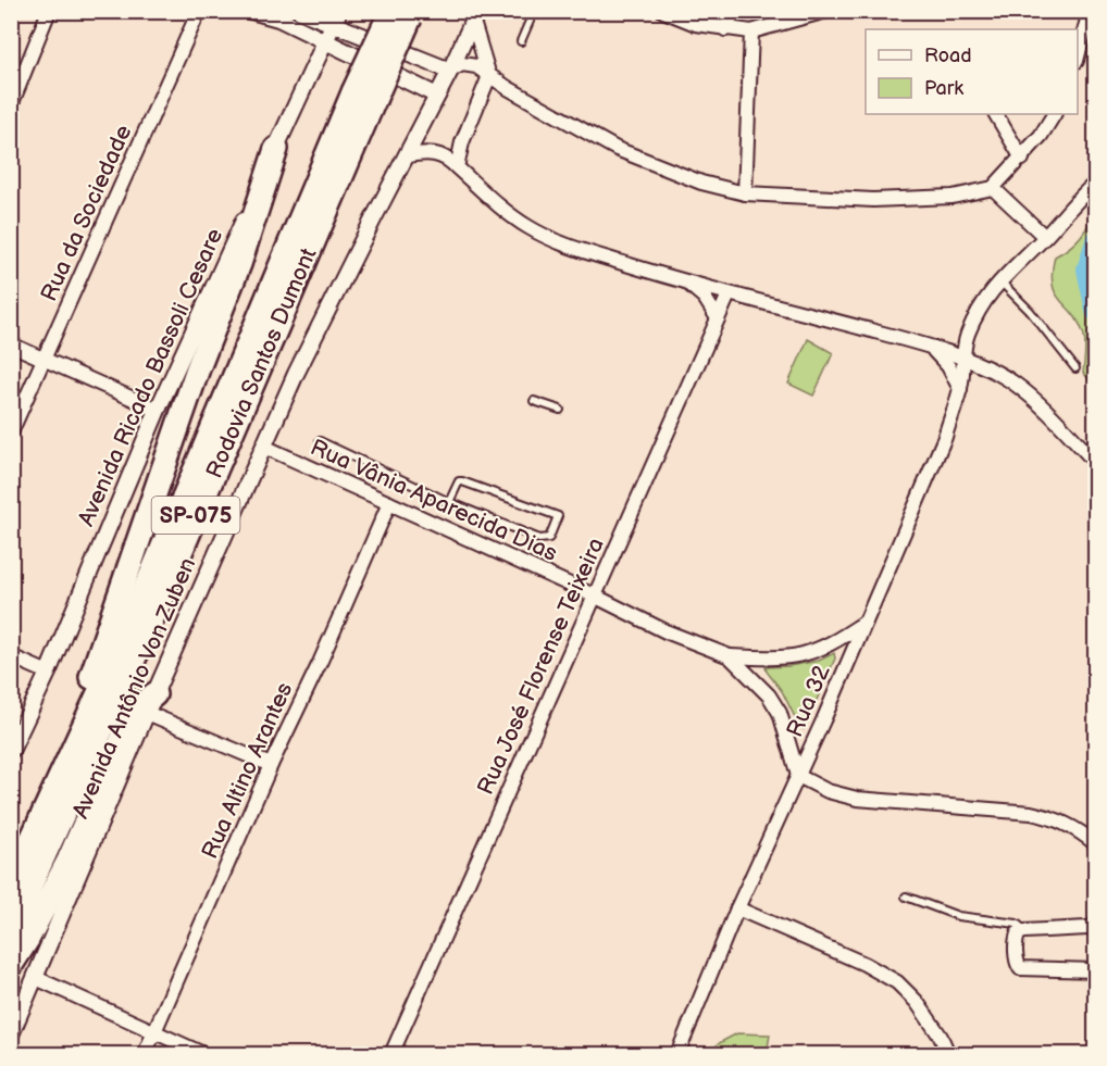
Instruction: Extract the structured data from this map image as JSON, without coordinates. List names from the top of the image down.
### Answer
{
  "streets": {
    "highway": ["Rodovia Santos Dumont", "SP-075"],
    "street": [
      "Rua da Sociedade",
      "Avenida Ricado Bassoli Cesare",
      "Rua Vânia Aparecida Dias",
      "Rua José Florense Teixeira",
      "Avenida Antônio Von Zuben",
      "Rua 32",
      "Rua Altino Arantes"
    ]
  },
  "crossings": [
    ["Rua Vânia Aparecida Dias", "Rua José Florense Teixeira"],
    ["Rua Vânia Aparecida Dias", "Avenida Antônio Von Zuben"],
    ["Rua Vânia Aparecida Dias", "Rua 32"],
    ["Rua Vânia Aparecida Dias", "Rua Altino Arantes"]
  ],
  "legend": ["Road", "Park"]
}
